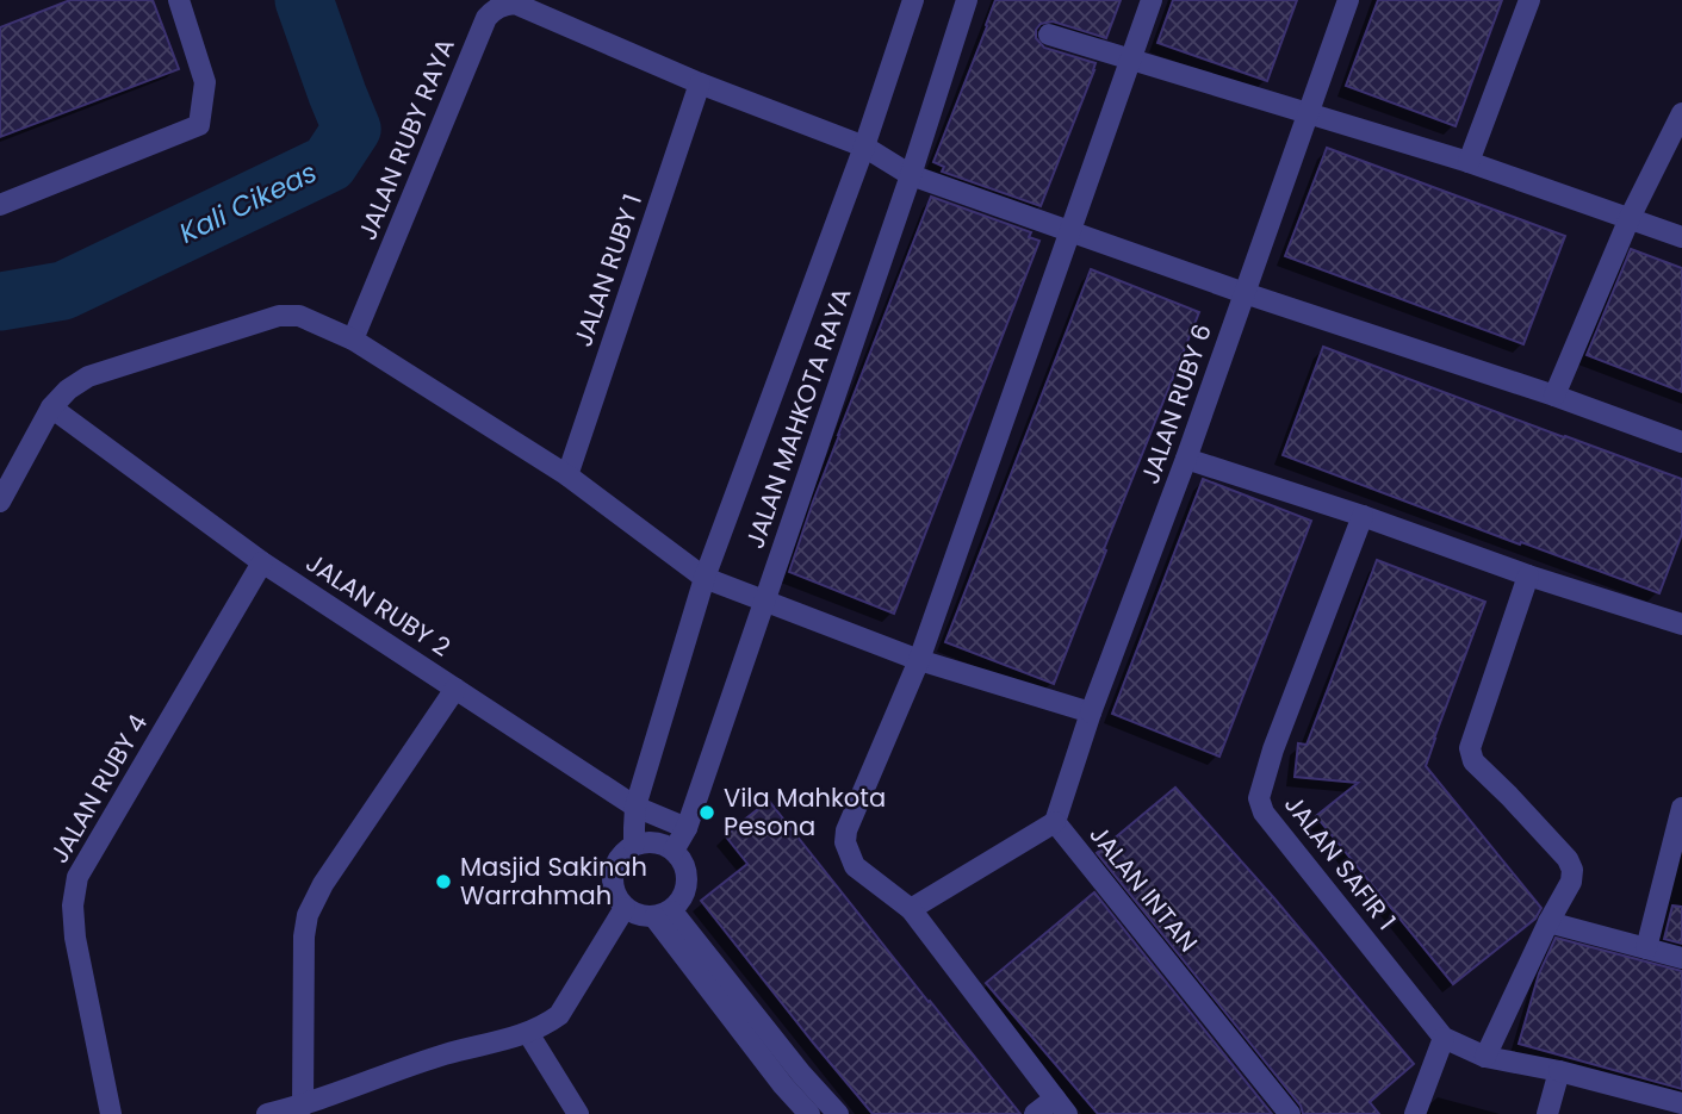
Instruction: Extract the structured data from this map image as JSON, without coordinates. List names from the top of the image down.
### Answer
{
  "streets": {
    "street": [
      "JALAN RUBY RAYA",
      "JALAN RUBY 1",
      "JALAN RUBY 6",
      "JALAN MAHKOTA RAYA",
      "JALAN RUBY 2",
      "JALAN RUBY 4",
      "JALAN SAFIR 1",
      "JALAN INTAN"
    ]
  },
  "crossings": [
    ["JALAN RUBY RAYA", "JALAN RUBY 1"],
    ["JALAN RUBY RAYA", "JALAN RUBY 6"],
    ["JALAN RUBY RAYA", "JALAN MAHKOTA RAYA"],
    ["JALAN RUBY 6", "JALAN INTAN"],
    ["JALAN MAHKOTA RAYA", "JALAN RUBY 2"],
    ["JALAN RUBY 2", "JALAN RUBY 4"]
  ],
  "water": ["Kali Cikeas"],
  "places": ["Vila Mahkota Pesona", "Masjid Sakinah Warrahmah"]
}
